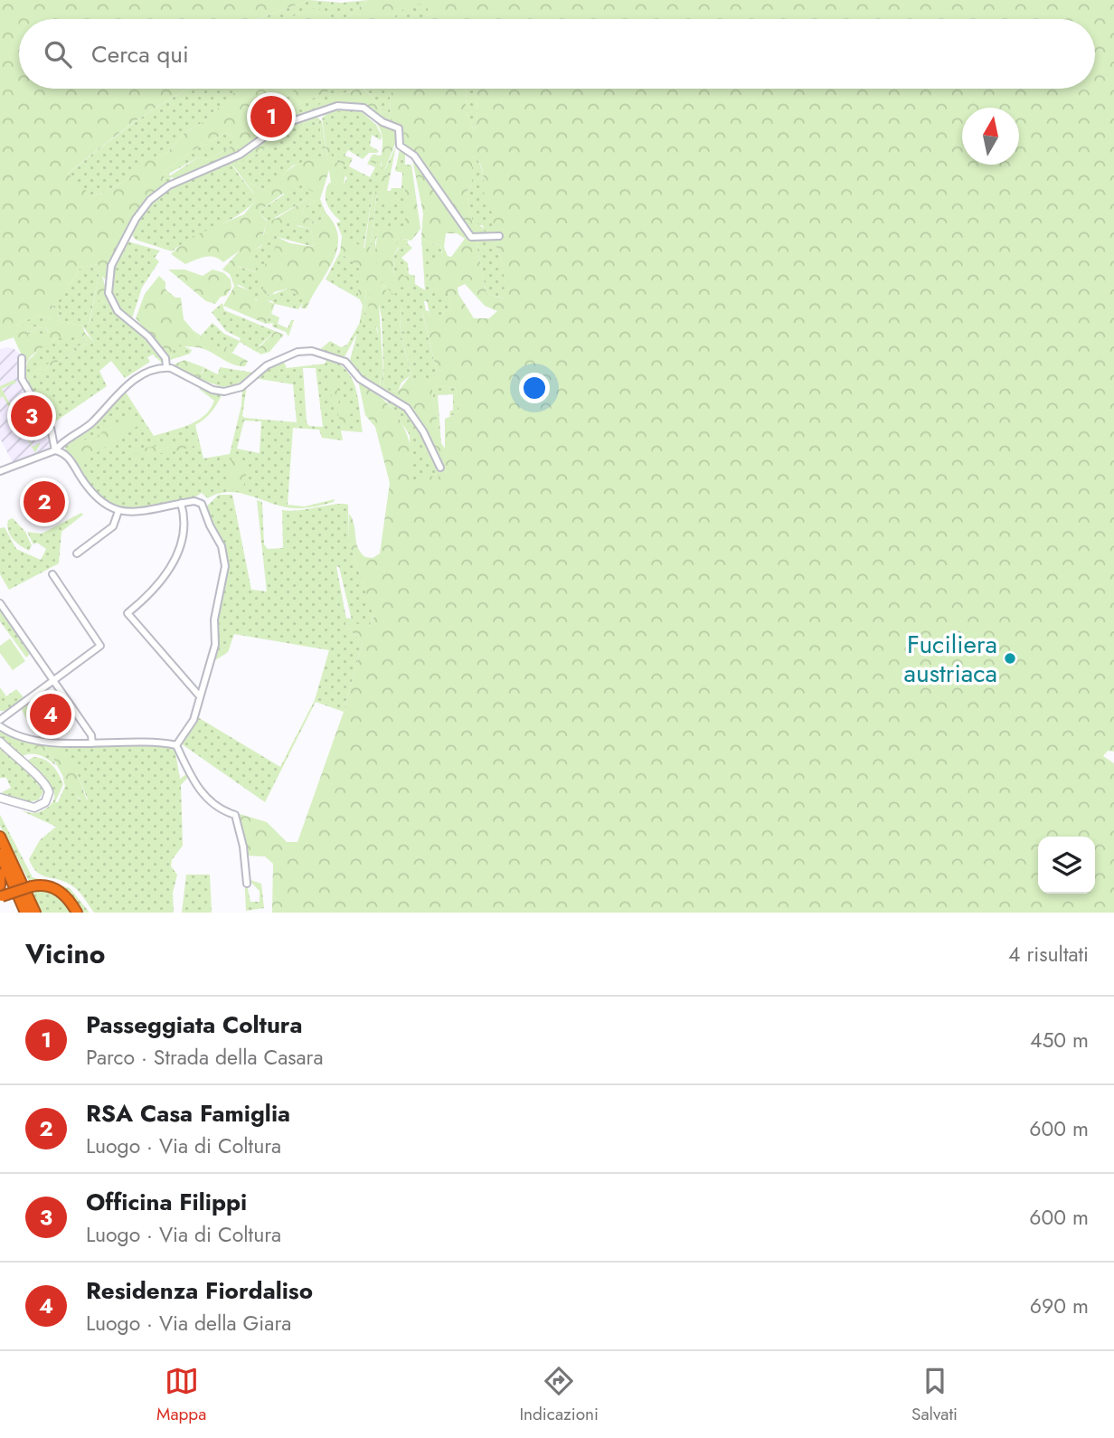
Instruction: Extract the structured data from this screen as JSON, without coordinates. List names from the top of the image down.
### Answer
{
  "places": ["Fuciliera austriaca"],
  "north": "top",
  "page": {
    "search": "Cerca qui",
    "pins": [
      "1",
      "3",
      "2",
      "4"
    ],
    "heading": ["Vicino", "4 risultati"],
    "list": [
      {
        "mark": "1",
        "name": "Passeggiata Coltura",
        "note": "Parco · Strada della Casara",
        "value": "450 m"
      },
      {
        "mark": "2",
        "name": "RSA Casa Famiglia",
        "note": "Luogo · Via di Coltura",
        "value": "600 m"
      },
      {
        "mark": "3",
        "name": "Officina Filippi",
        "note": "Luogo · Via di Coltura",
        "value": "600 m"
      },
      {
        "mark": "4",
        "name": "Residenza Fiordaliso",
        "note": "Luogo · Via della Giara",
        "value": "690 m"
      }
    ],
    "nav": ["Mappa", "Indicazioni", "Salvati"]
  }
}
